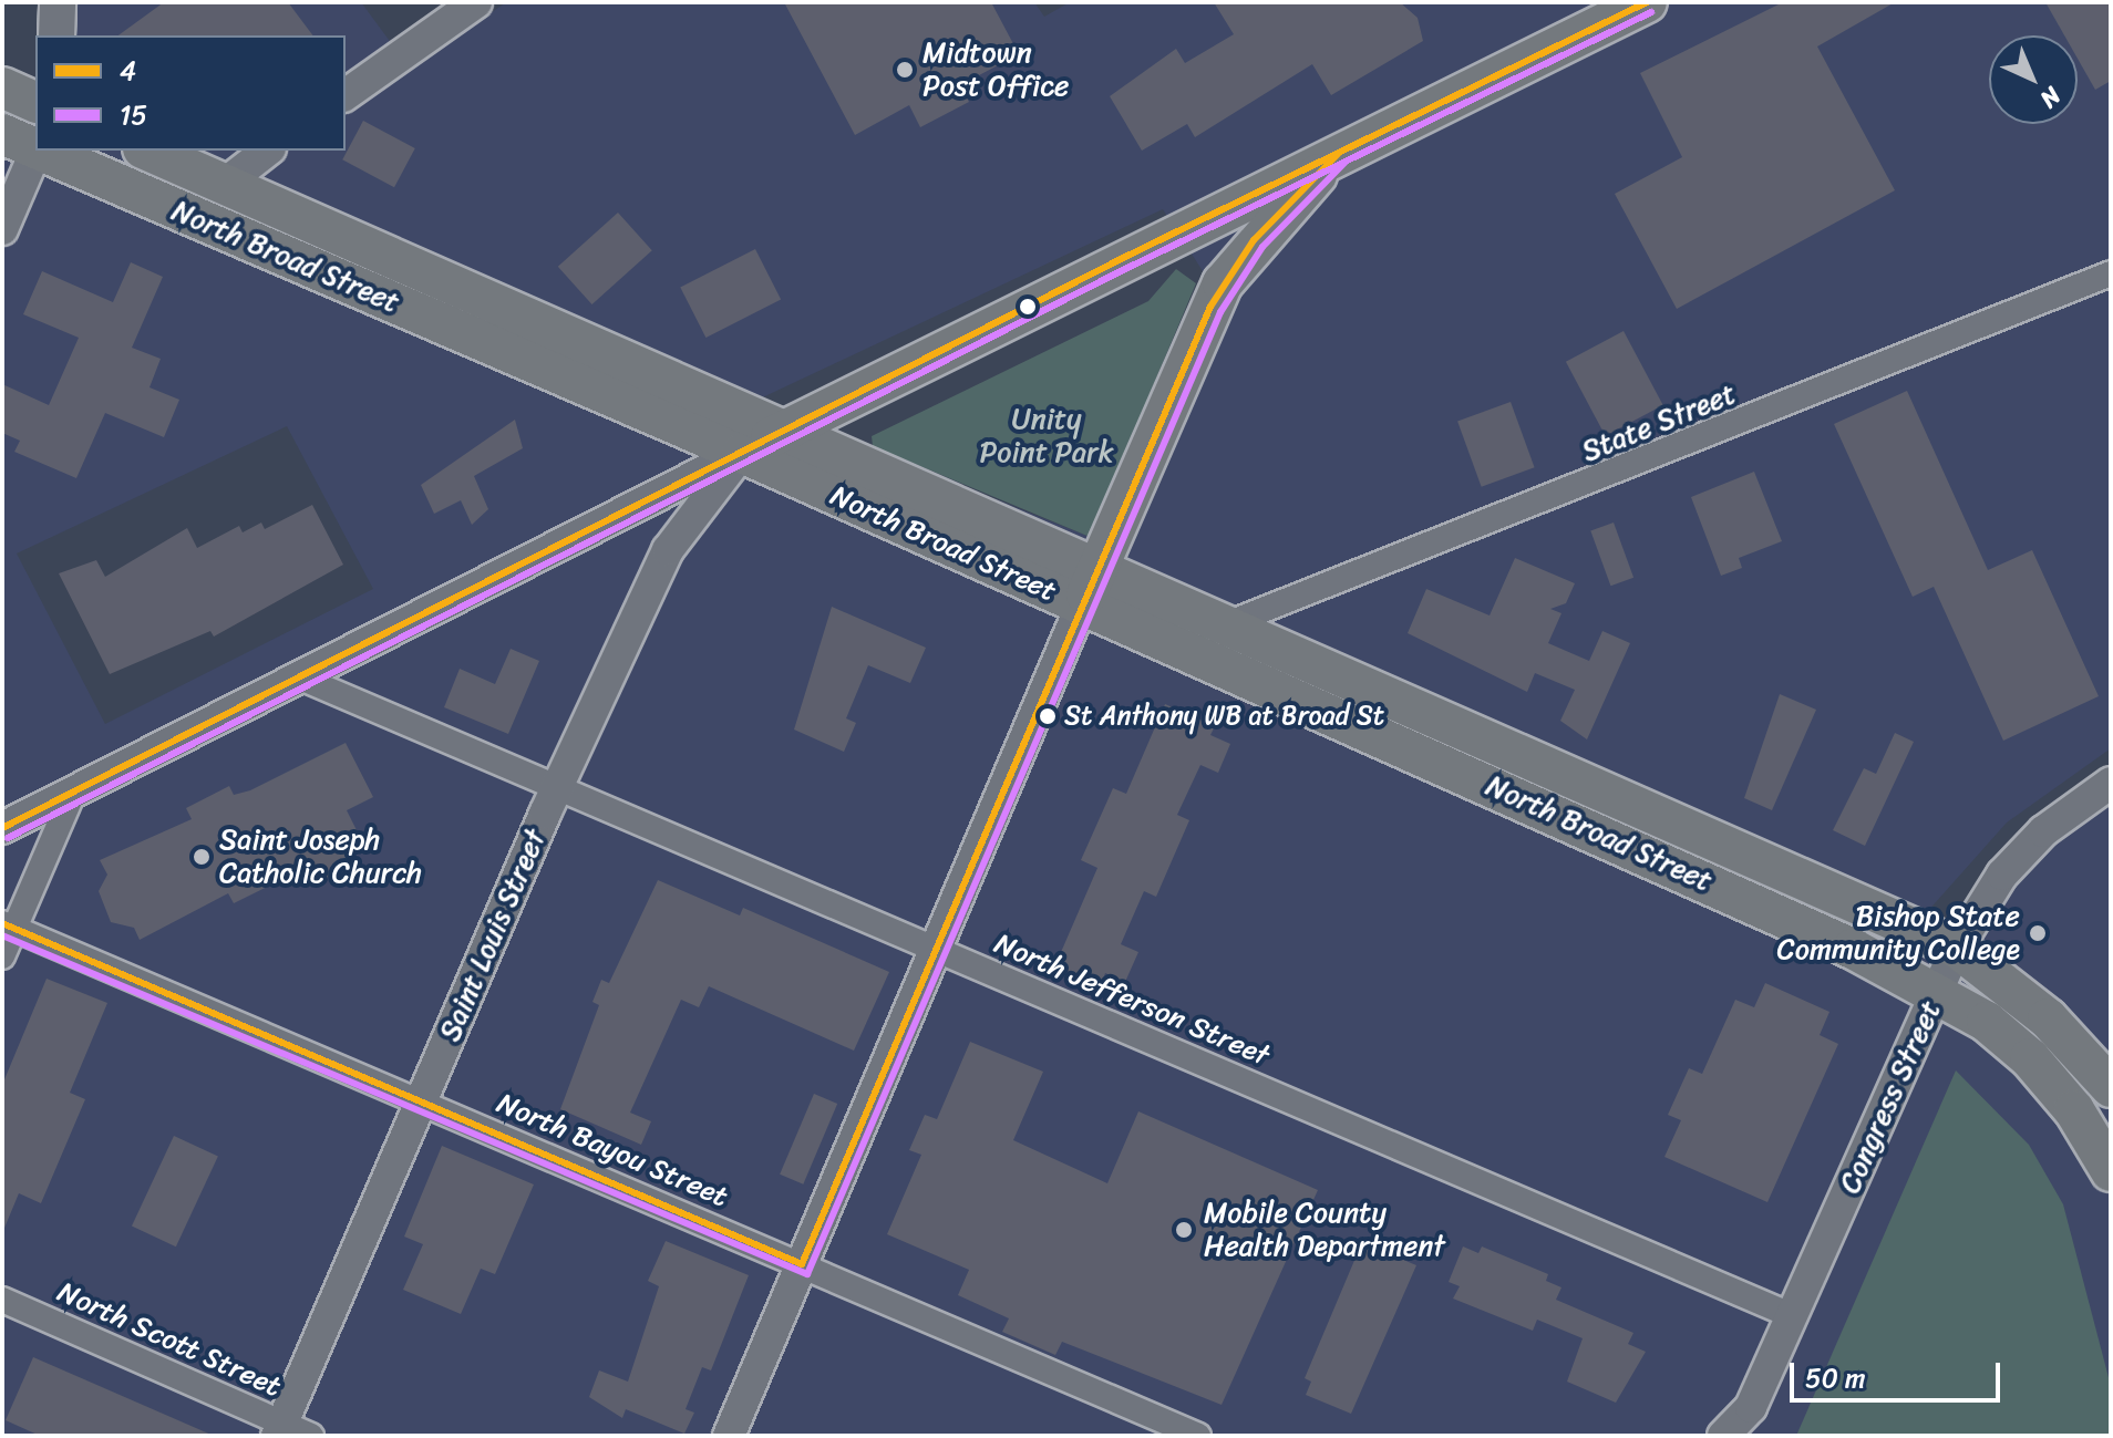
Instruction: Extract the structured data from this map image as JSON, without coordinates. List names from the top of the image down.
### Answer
{
  "streets": {
    "main road": ["North Broad Street"],
    "street": [
      "State Street",
      "Saint Louis Street",
      "North Jefferson Street",
      "Congress Street",
      "North Bayou Street",
      "North Scott Street"
    ]
  },
  "crossings": [
    ["North Broad Street", "State Street"],
    ["North Broad Street", "Saint Louis Street"],
    ["North Broad Street", "Congress Street"],
    ["Saint Louis Street", "North Jefferson Street"],
    ["Saint Louis Street", "North Bayou Street"],
    ["Saint Louis Street", "North Scott Street"],
    ["North Jefferson Street", "Congress Street"]
  ],
  "parks": ["Unity Point Park"],
  "places": [
    "Midtown Post Office",
    "St Anthony WB at Broad St",
    "Saint Joseph Catholic Church",
    "Bishop State Community College",
    "Mobile County Health Department"
  ],
  "lines": ["transit line 4", "transit line 15"],
  "legend": ["4", "15"],
  "scale_bar": "50 m",
  "north": "bottom right"
}
